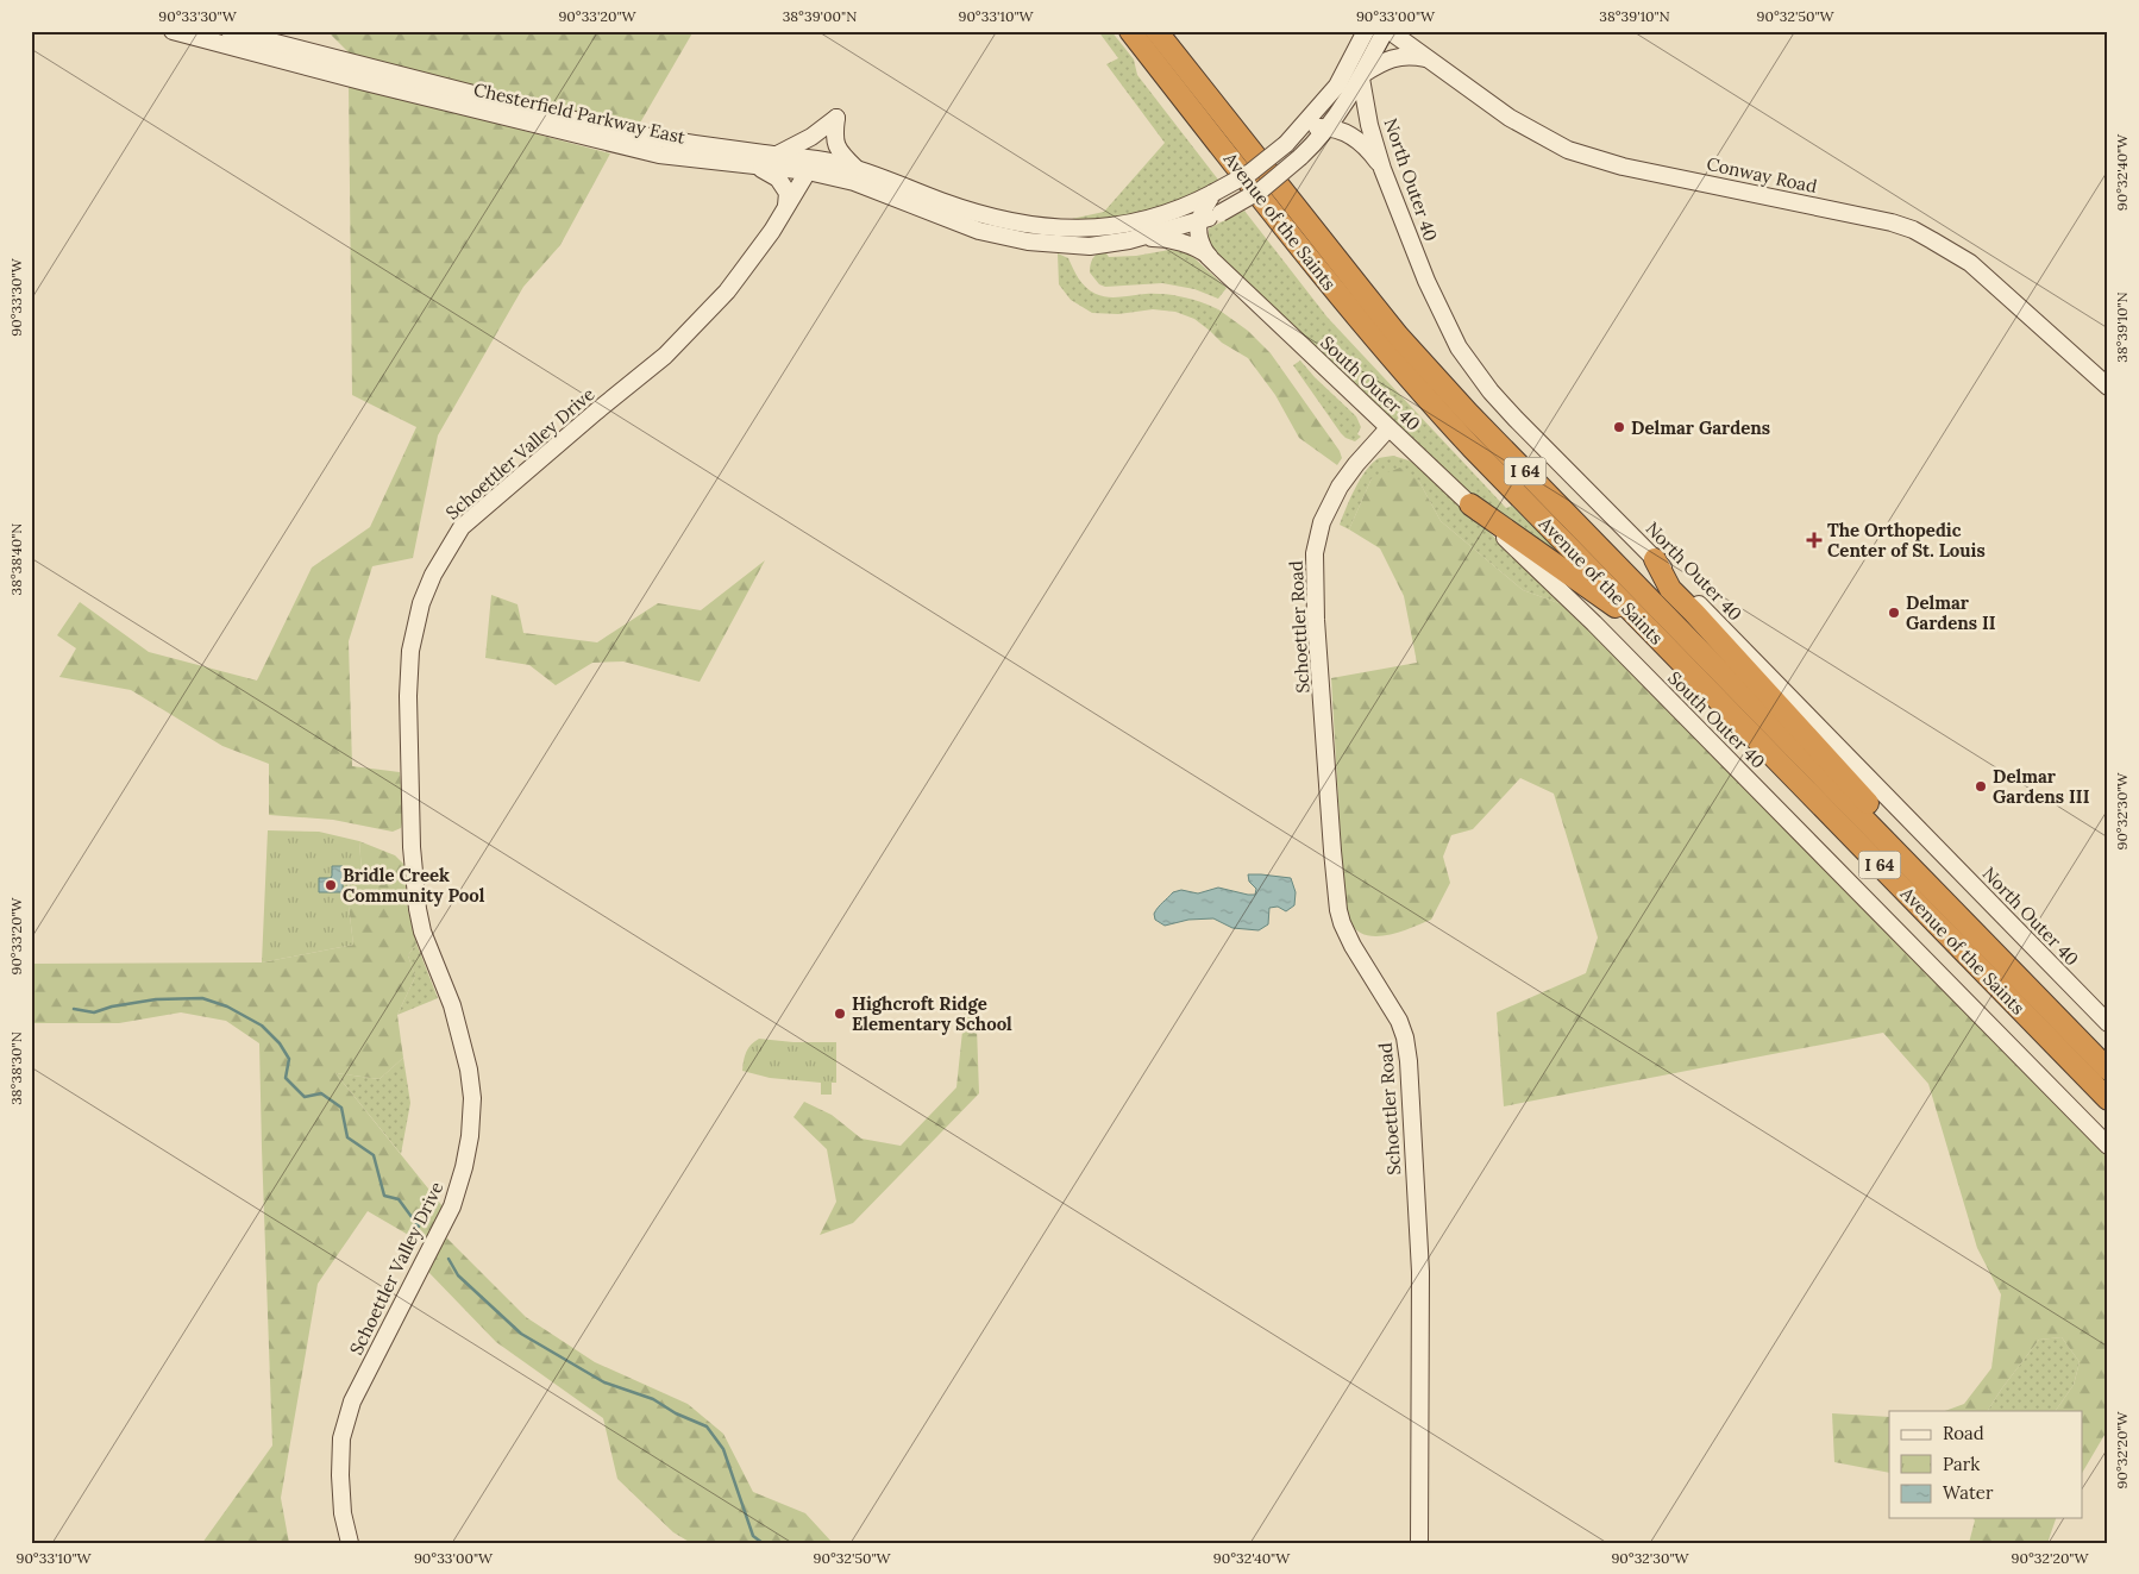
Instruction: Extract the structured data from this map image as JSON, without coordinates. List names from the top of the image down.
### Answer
{
  "streets": {
    "highway": ["Avenue of the Saints", "I 64"],
    "street": [
      "Chesterfield Parkway East",
      "Conway Road",
      "North Outer 40",
      "South Outer 40",
      "Schoettler Valley Drive",
      "Schoettler Road"
    ]
  },
  "crossings": [
    ["Chesterfield Parkway East", "North Outer 40"],
    ["Chesterfield Parkway East", "South Outer 40"],
    ["Chesterfield Parkway East", "Schoettler Valley Drive"],
    ["South Outer 40", "Schoettler Road"]
  ],
  "places": {
    "other": [
      "Delmar Gardens",
      "Delmar Gardens II",
      "Delmar Gardens III",
      "Bridle Creek Community Pool",
      "Highcroft Ridge Elementary School"
    ],
    "health": ["The Orthopedic Center of St. Louis"]
  },
  "legend": ["Road", "Park", "Water"],
  "coordinates": [
    "90°33'30\"W",
    "90°33'20\"W",
    "38°39'00\"N",
    "90°33'10\"W",
    "90°33'00\"W",
    "38°39'10\"N",
    "90°32'50\"W",
    "90°32'40\"W",
    "38°38'40\"N",
    "90°32'30\"W",
    "38°38'30\"N",
    "90°32'20\"W"
  ]
}
